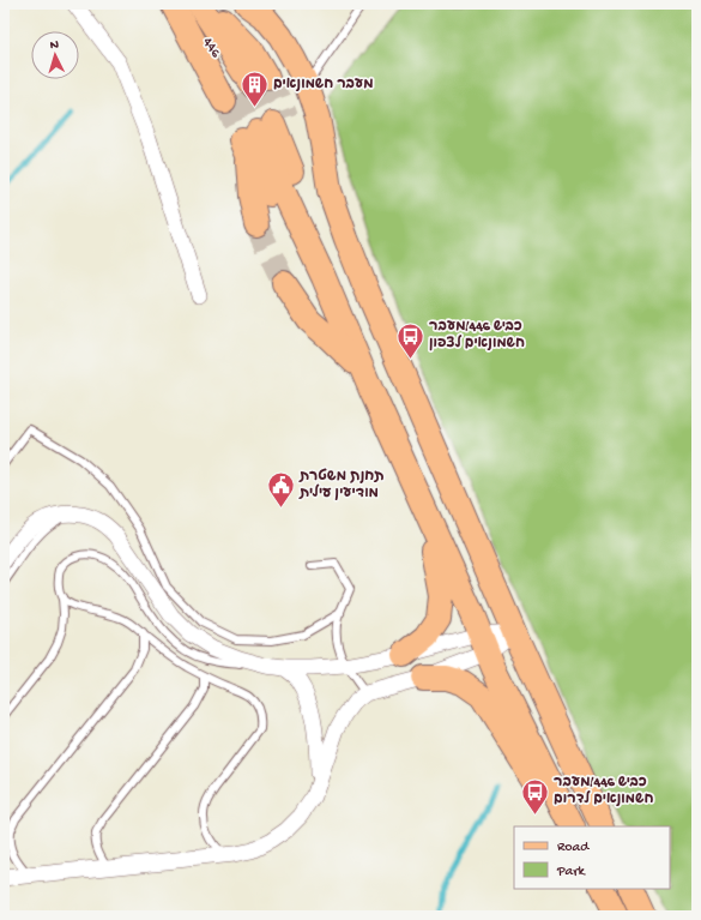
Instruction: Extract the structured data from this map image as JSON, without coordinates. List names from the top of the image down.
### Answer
{
  "streets": {
    "main road": ["446"]
  },
  "places": {
    "building": ["מעבר חשמונאים"],
    "bus stop": ["כביש 446/מעבר חשמונאים לצפון", "כביש 446/מעבר חשמונאים לדרום"],
    "public building": ["תחנת משטרת מודיעין עילית"]
  },
  "legend": ["Road", "Park"],
  "north": "top"
}
